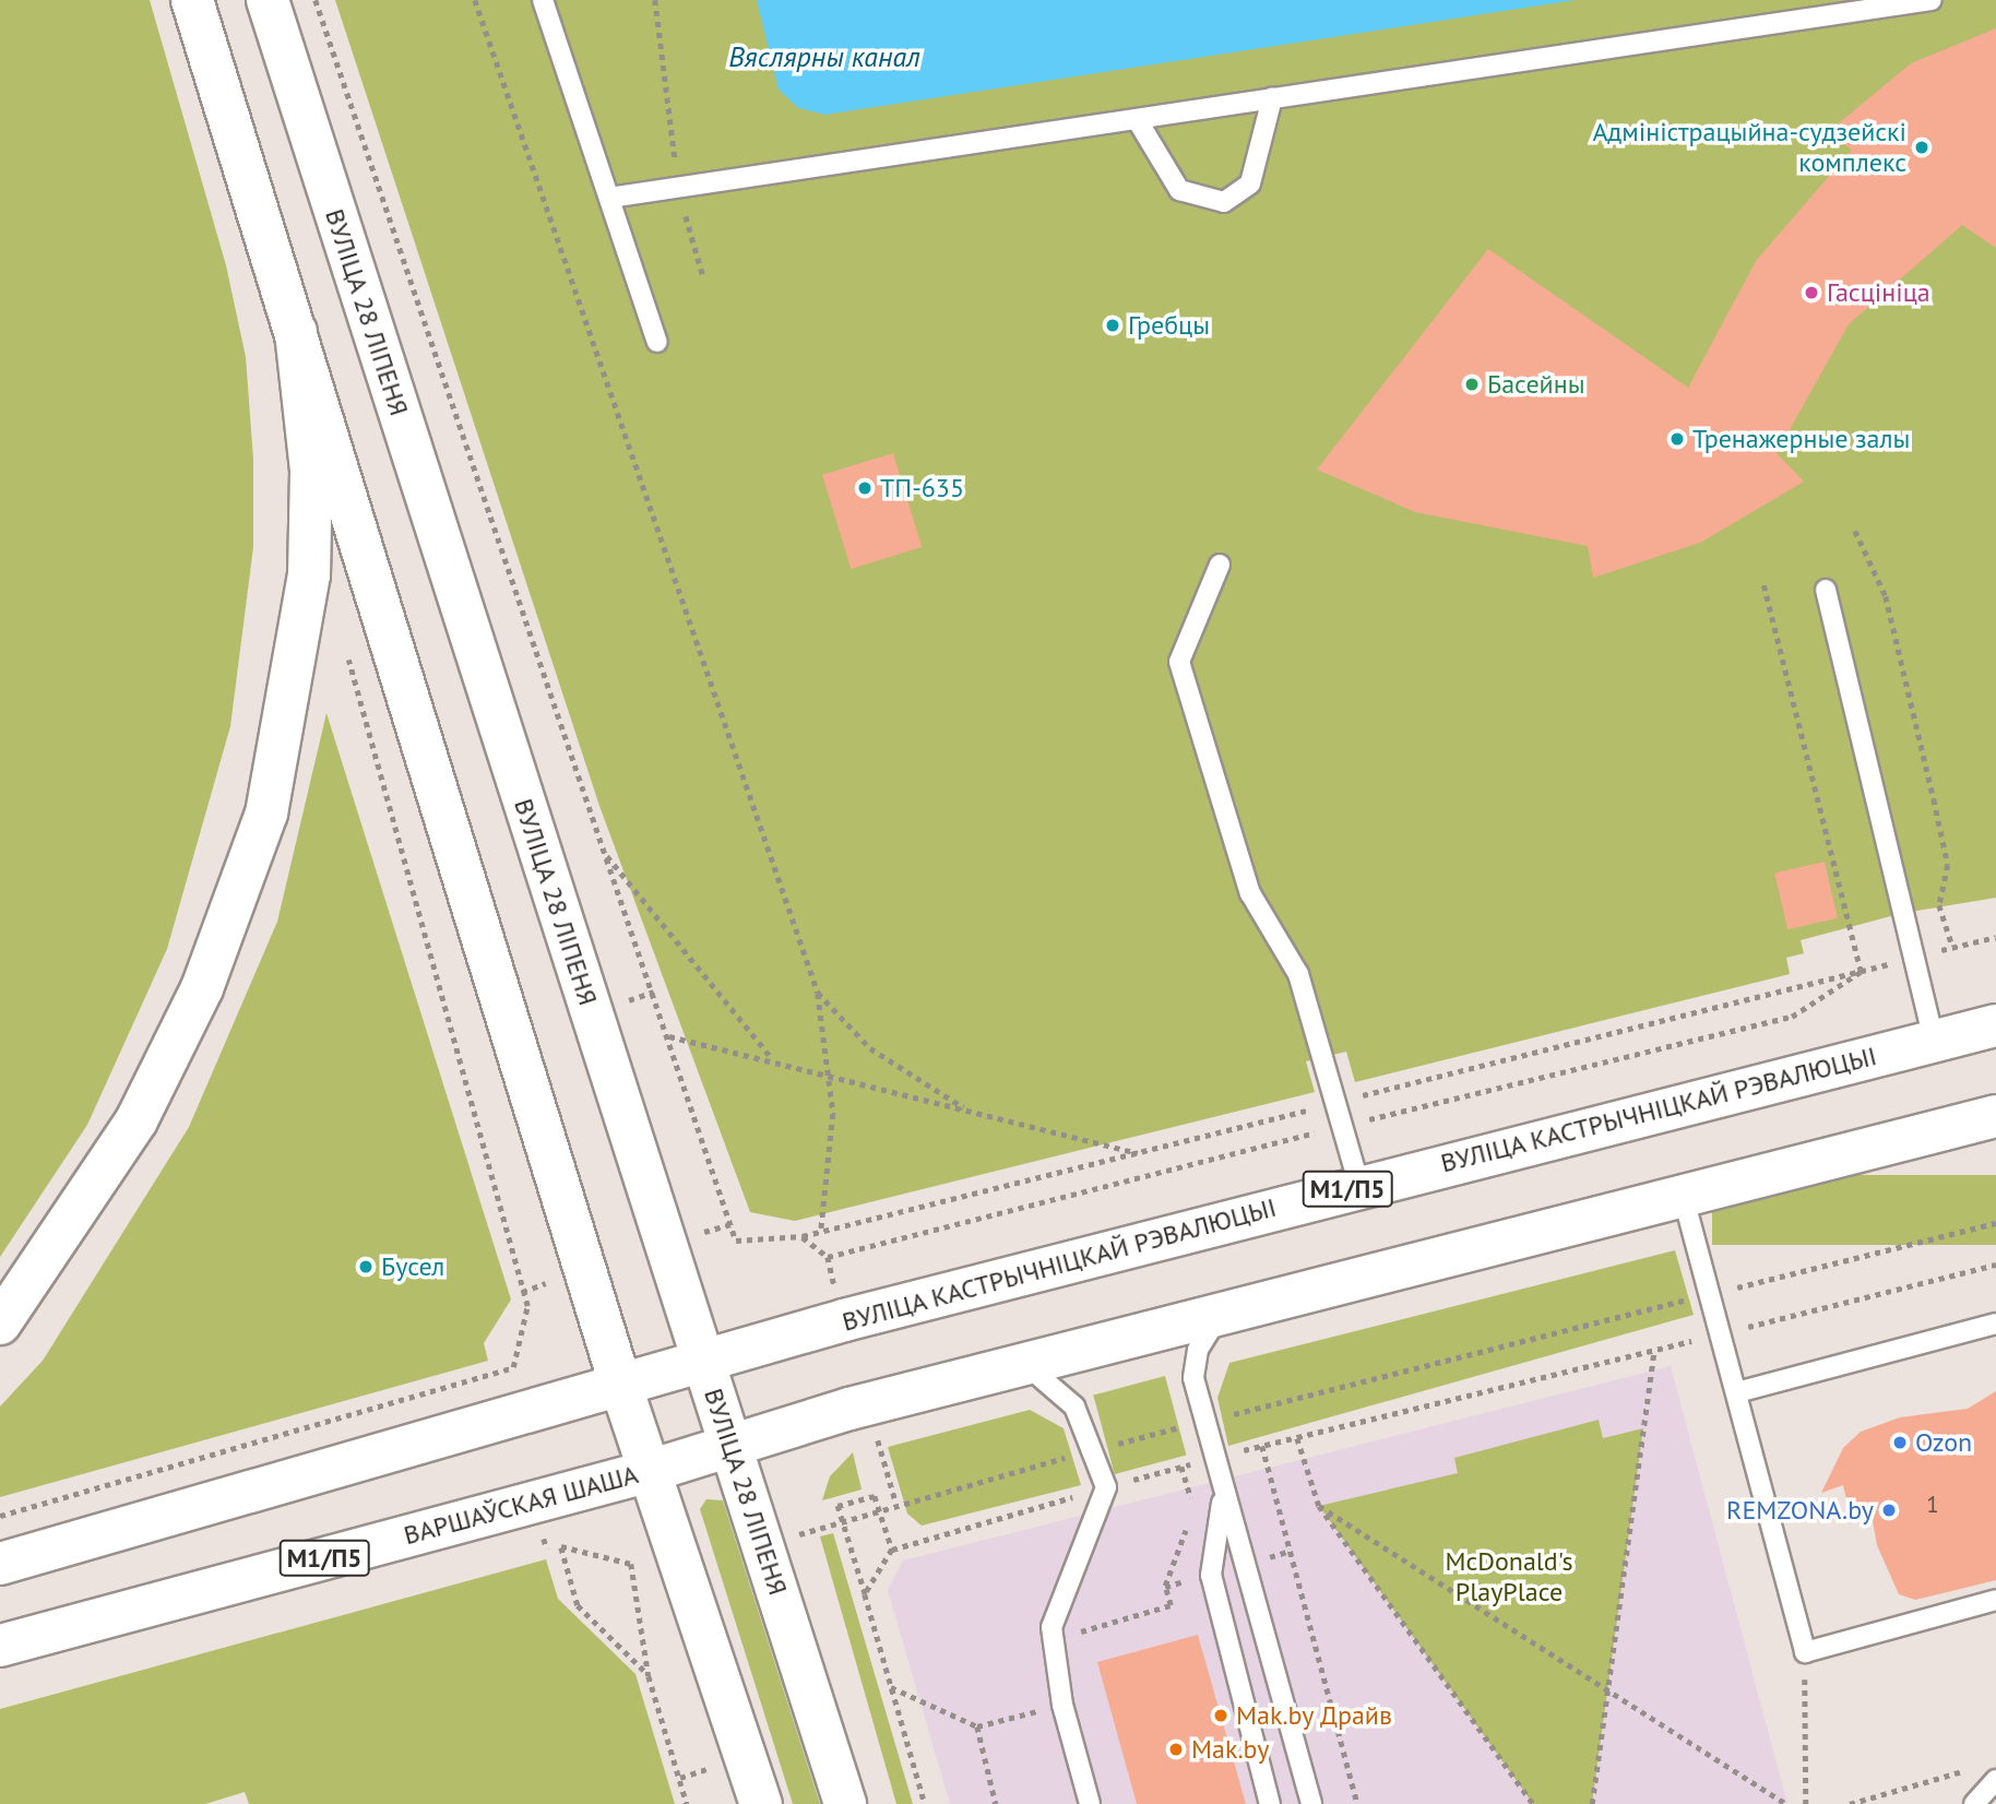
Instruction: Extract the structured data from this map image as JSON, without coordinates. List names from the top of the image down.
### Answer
{
  "streets": {
    "main road": [
      "ВУЛІЦА 28 ЛІПЕНЯ",
      "ВУЛІЦА КАСТРЫЧНІЦКАЙ РЭВАЛЮЦЫІ",
      "М1/П5",
      "ВАРШАЎСКАЯ ШАША"
    ]
  },
  "crossings": [
    ["ВУЛІЦА 28 ЛІПЕНЯ", "ВУЛІЦА КАСТРЫЧНІЦКАЙ РЭВАЛЮЦЫІ"],
    ["ВУЛІЦА 28 ЛІПЕНЯ", "М1/П5"],
    ["ВУЛІЦА 28 ЛІПЕНЯ", "ВАРШАЎСКАЯ ШАША"],
    ["ВУЛІЦА КАСТРЫЧНІЦКАЙ РЭВАЛЮЦЫІ", "М1/П5"],
    ["М1/П5", "ВАРШАЎСКАЯ ШАША"]
  ],
  "water": ["Вяслярны канал"],
  "parks": ["McDonald's PlayPlace"],
  "places": [
    "Адміністрацыйна-судзейскі комплекс",
    "Гасцініца",
    "Гребцы",
    "Басейны",
    "Тренажерные залы",
    "ТП-635",
    "Бусел",
    "Ozon",
    "REMZONA.by",
    "Маk.by Драйв",
    "Mak.by"
  ],
  "house_numbers": ["1"]
}
